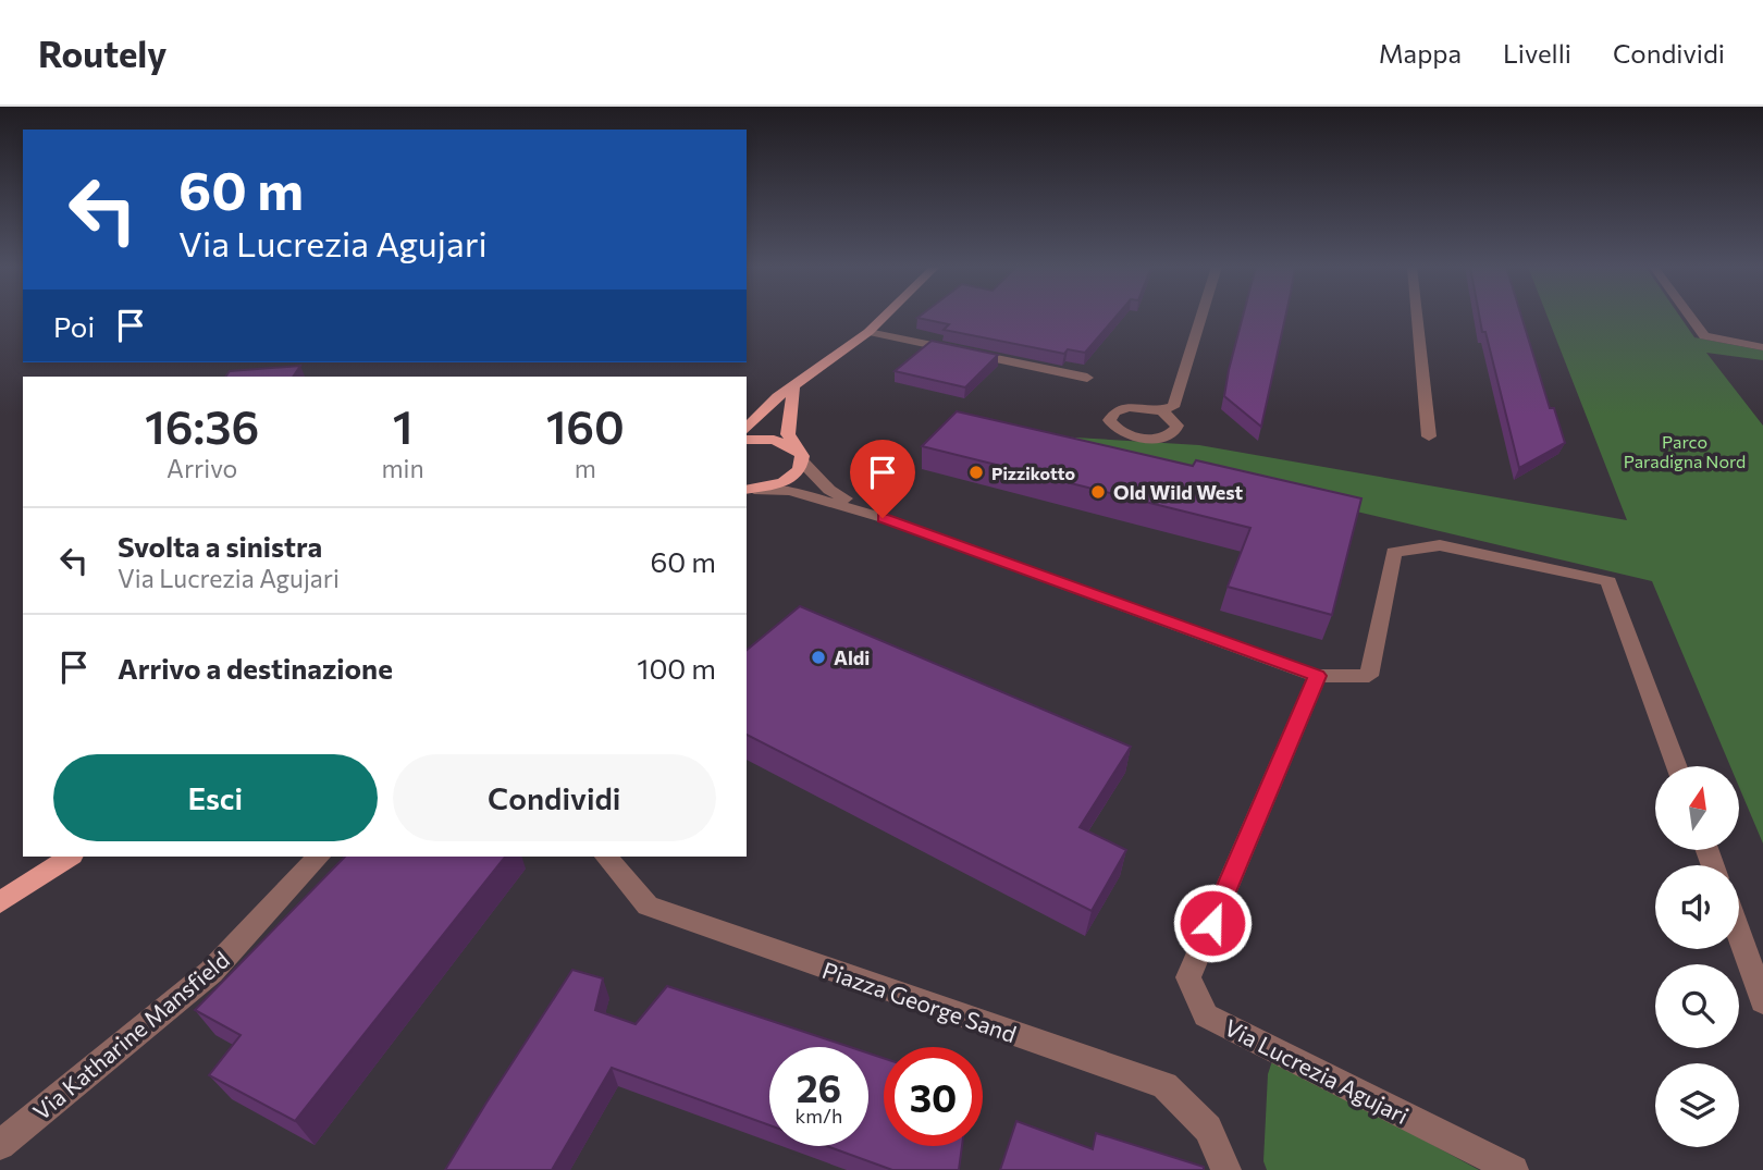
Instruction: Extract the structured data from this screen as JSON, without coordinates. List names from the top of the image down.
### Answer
{
  "streets": {
    "street": ["Piazza George Sand", "Via Katharine Mansfield", "Via Lucrezia Agujari"]
  },
  "parks": ["Parco Paradigna Nord"],
  "places": ["Pizzikotto", "Old Wild West", "Aldi"],
  "north": "top",
  "page": {
    "header": "Routely",
    "nav": ["Mappa", "Livelli", "Condividi"],
    "turn": ["60 m", "Via Lucrezia Agujari"],
    "then": "Poi",
    "eta": [
      "16:36",
      "Arrivo",
      "1",
      "min",
      "160",
      "m"
    ],
    "list": [
      {
        "name": "Svolta a sinistra",
        "note": "Via Lucrezia Agujari",
        "value": "60 m"
      },
      {
        "name": "Arrivo a destinazione",
        "value": "100 m"
      }
    ],
    "buttons": ["Esci", "Condividi"],
    "speed": "26 km/h",
    "limit": "30"
  }
}
